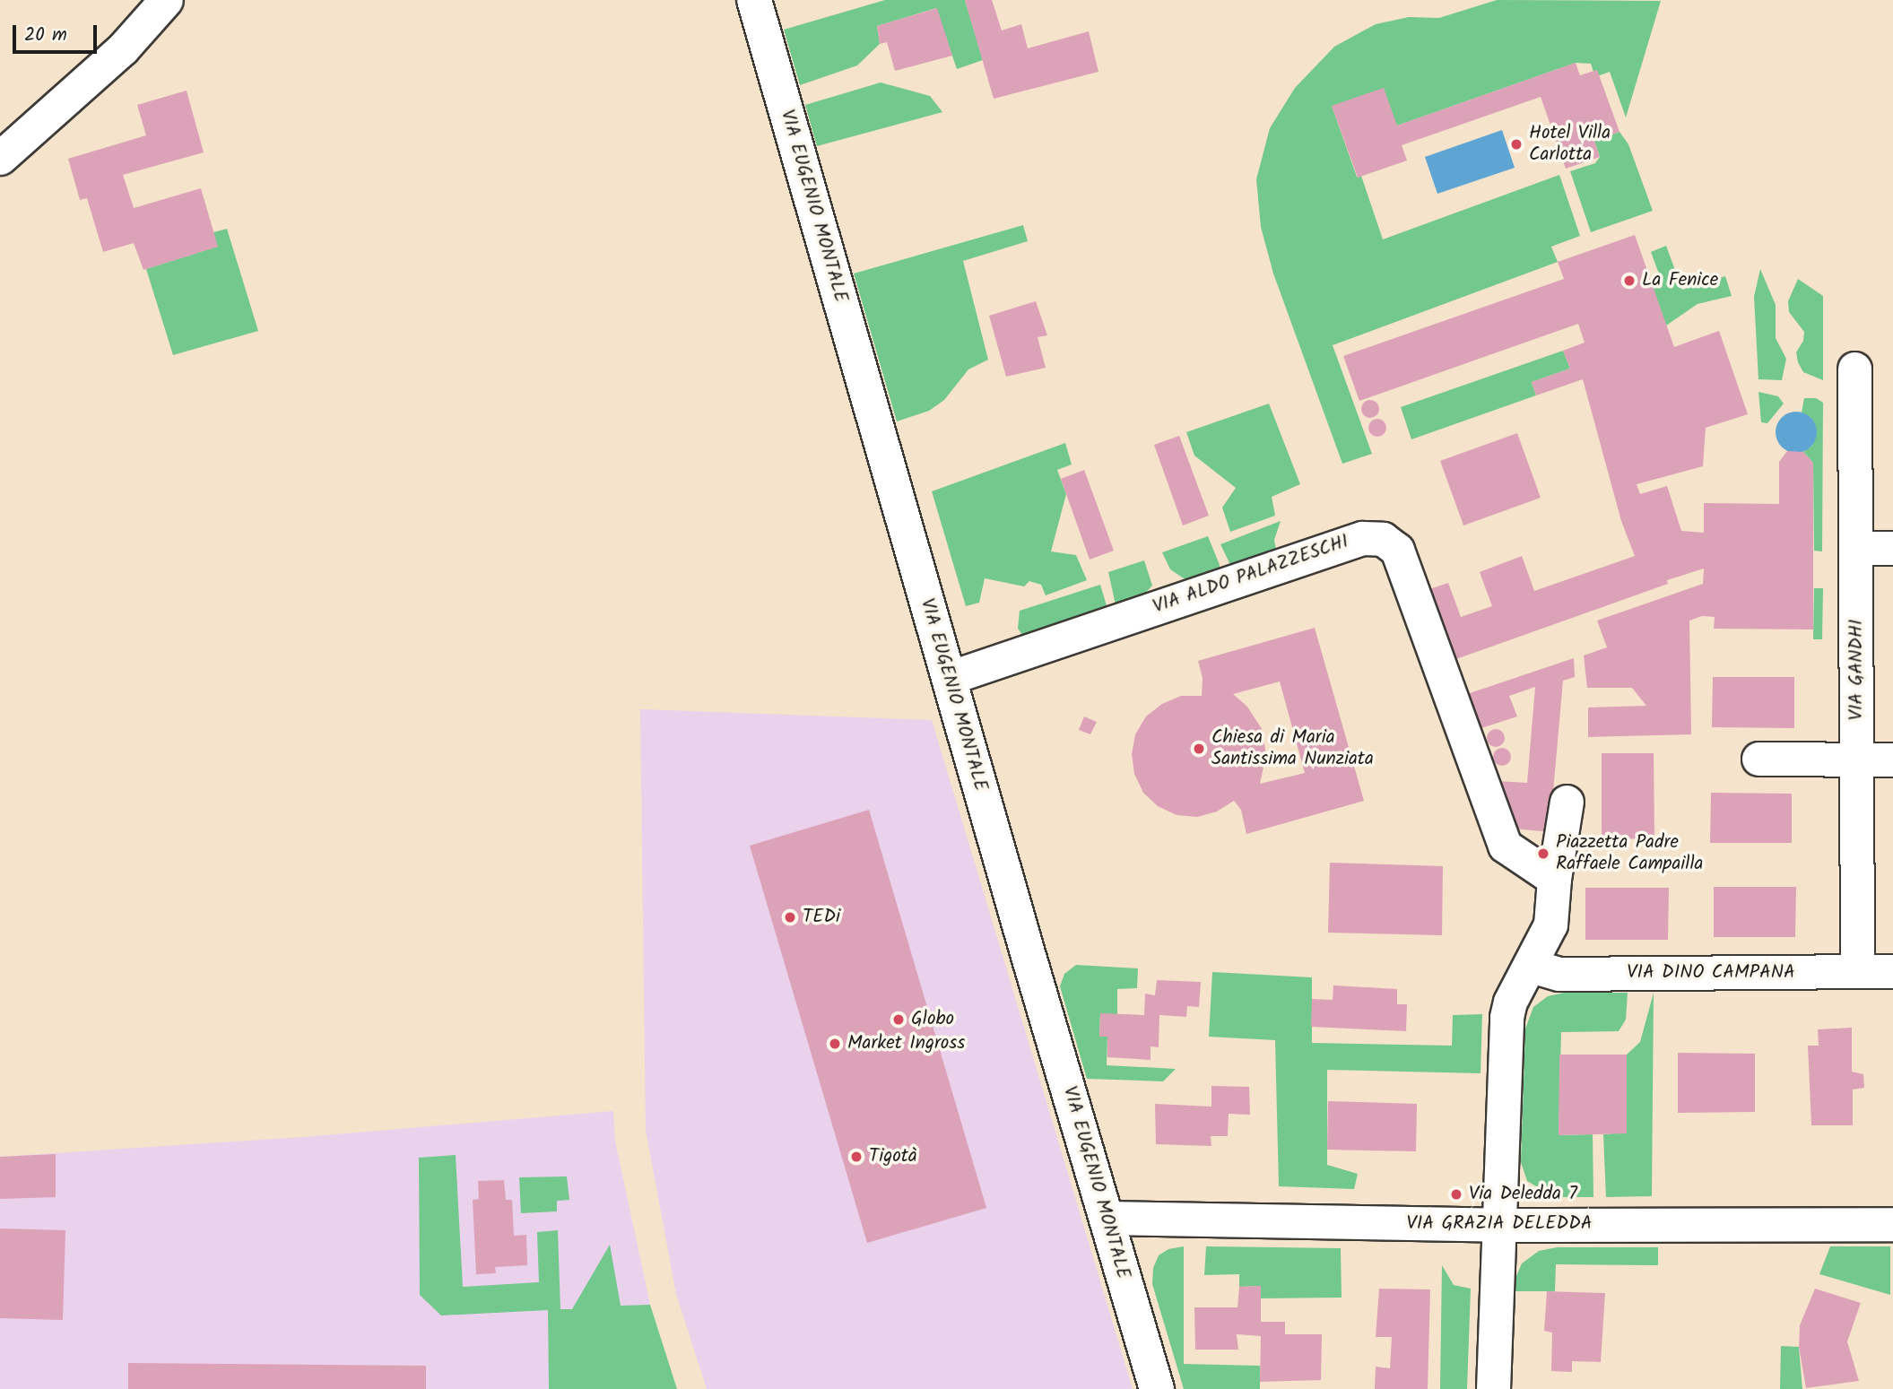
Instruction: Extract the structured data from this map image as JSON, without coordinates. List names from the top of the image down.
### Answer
{
  "streets": {
    "main road": ["VIA EUGENIO MONTALE"],
    "street": [
      "VIA ALDO PALAZZESCHI",
      "VIA GANDHI",
      "VIA DINO CAMPANA",
      "VIA GRAZIA DELEDDA"
    ]
  },
  "crossings": [
    ["VIA EUGENIO MONTALE", "VIA ALDO PALAZZESCHI"],
    ["VIA EUGENIO MONTALE", "VIA GRAZIA DELEDDA"],
    ["VIA GANDHI", "VIA DINO CAMPANA"]
  ],
  "places": [
    "Hotel Villa Carlotta",
    "La Fenice",
    "Chiesa di Maria Santissima Nunziata",
    "Piazzetta Padre Raffaele Campailla",
    "TEDi",
    "Globo",
    "Market Ingross",
    "Tigotà",
    "Via Deledda 7"
  ],
  "scale_bar": "20 m"
}
